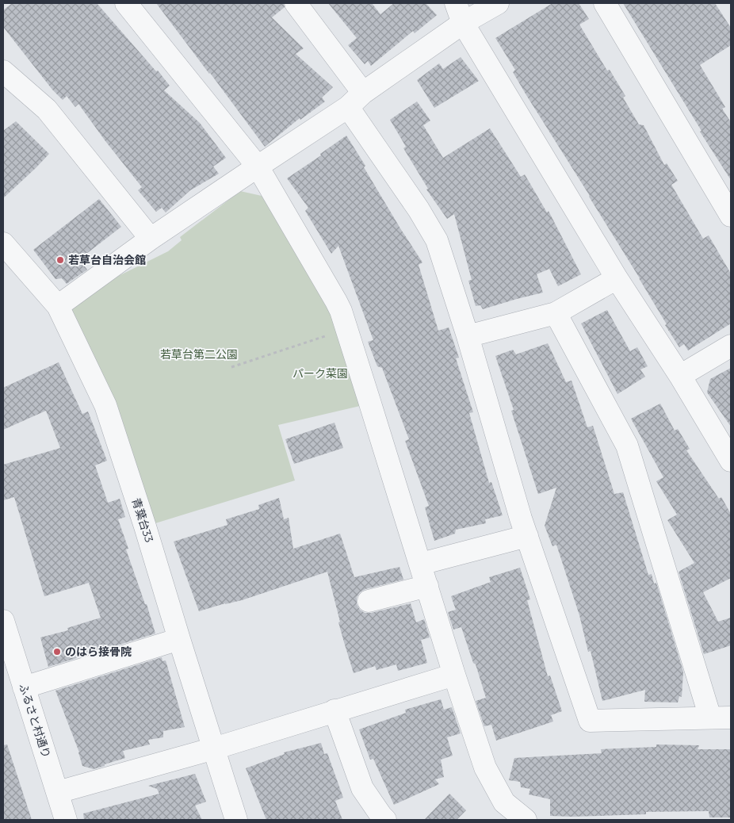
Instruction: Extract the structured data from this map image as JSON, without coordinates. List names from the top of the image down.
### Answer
{
  "streets": {
    "street": ["青葉台33", "ふるさと村通り"]
  },
  "parks": ["若草台第二公園", "パーク菜園"],
  "places": ["若草台自治会館", "のはら接骨院"]
}
